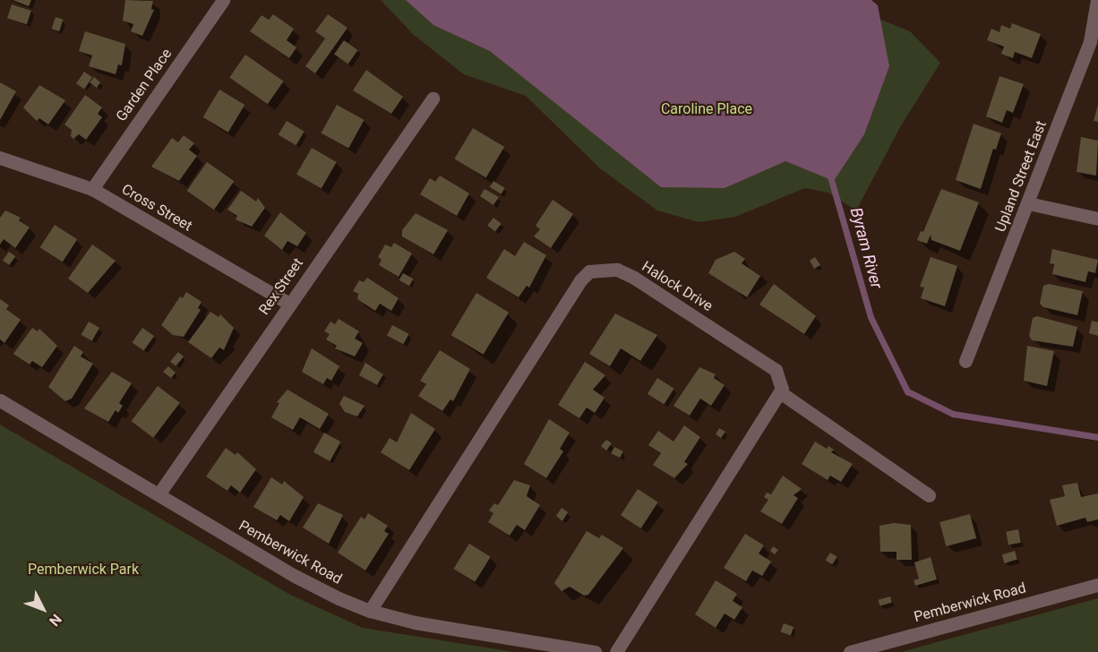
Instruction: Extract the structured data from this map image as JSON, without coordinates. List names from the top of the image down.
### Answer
{
  "streets": {
    "street": [
      "Garden Place",
      "Upland Street East",
      "Cross Street",
      "Rex Street",
      "Halock Drive",
      "Pemberwick Road"
    ]
  },
  "crossings": [
    ["Garden Place", "Cross Street"],
    ["Cross Street", "Rex Street"],
    ["Rex Street", "Pemberwick Road"],
    ["Halock Drive", "Pemberwick Road"]
  ],
  "water": ["Byram River"],
  "parks": ["Caroline Place", "Pemberwick Park"],
  "north": "bottom right"
}
